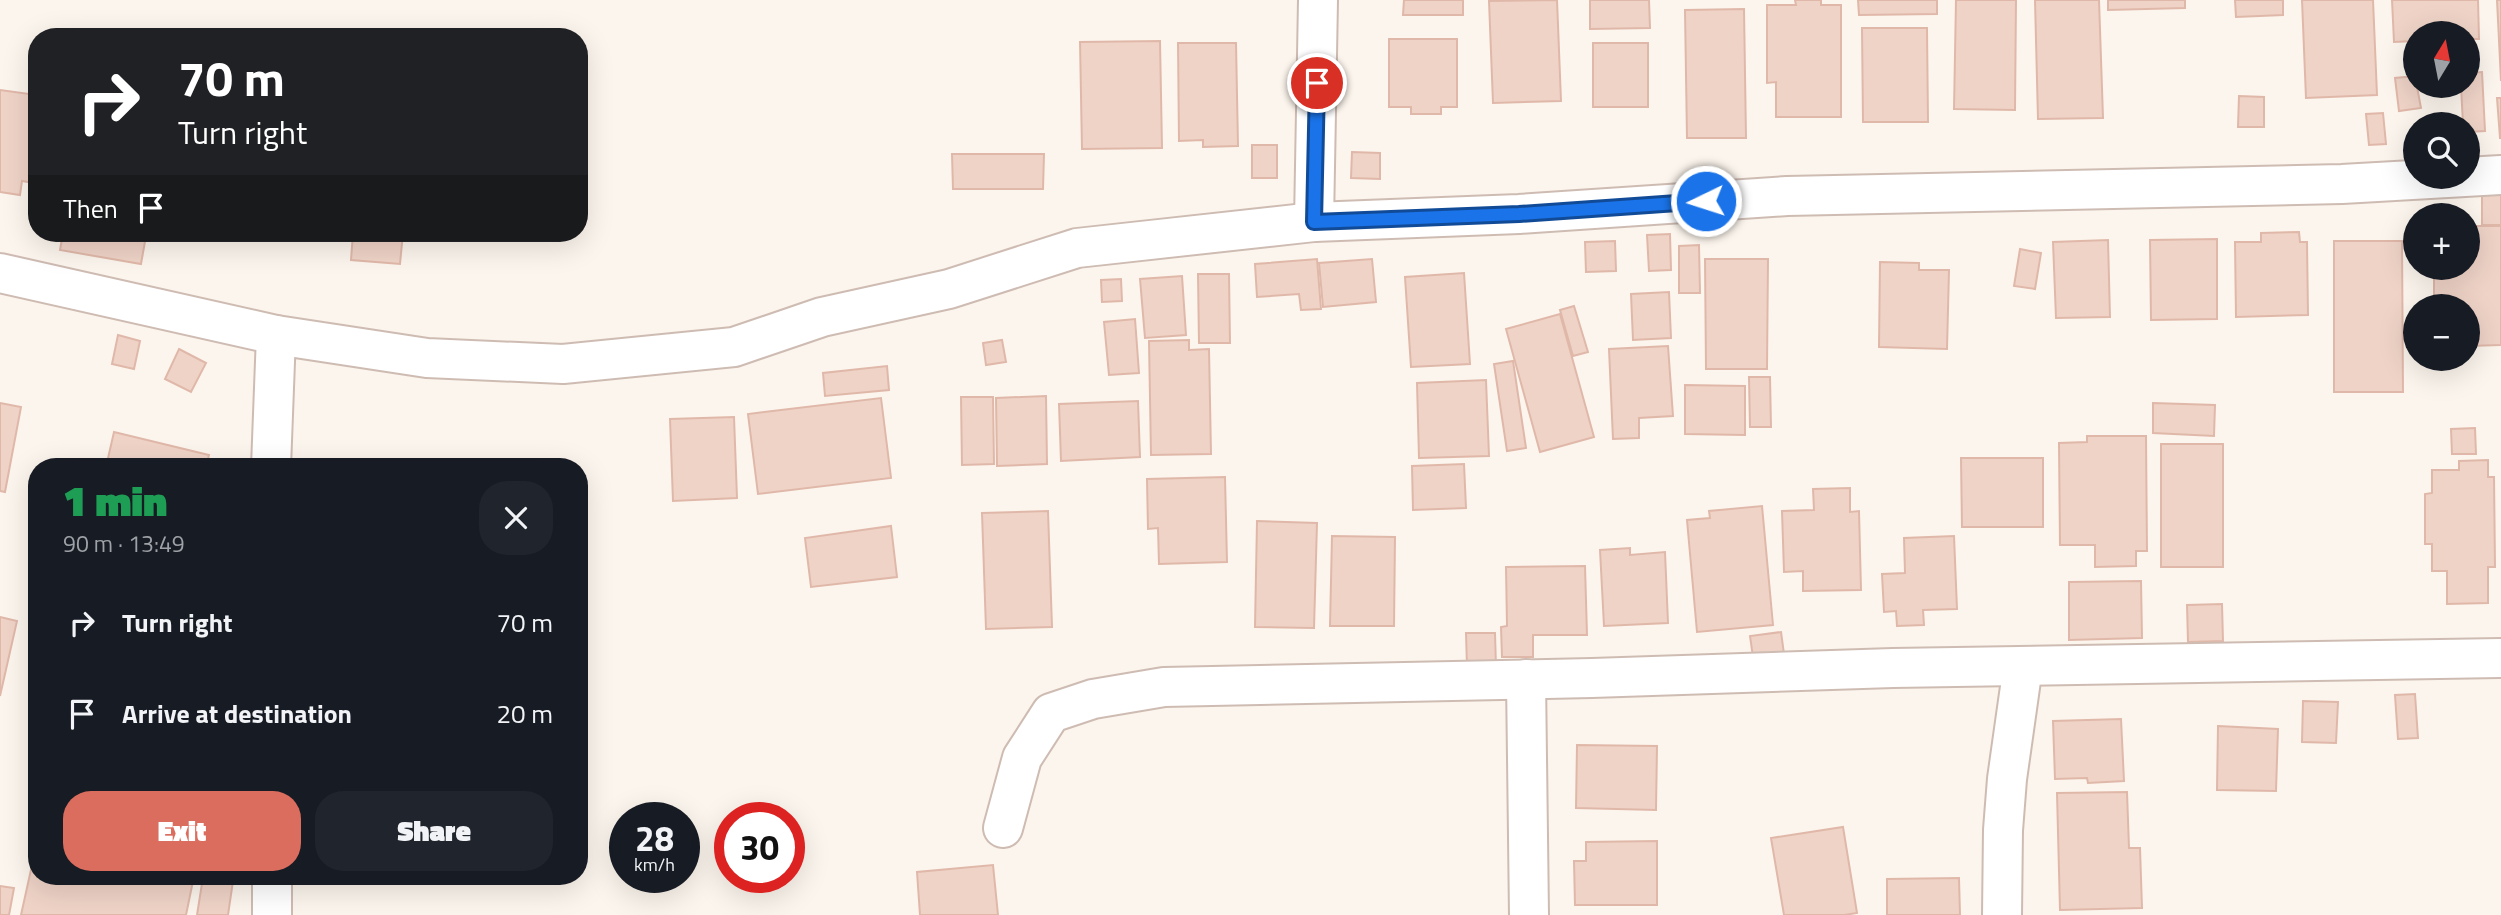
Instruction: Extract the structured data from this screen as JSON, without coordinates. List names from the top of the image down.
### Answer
{
  "north": "top",
  "page": {
    "map_buttons": ["+", "−"],
    "turn": ["70 m", "Turn right"],
    "then": "Then",
    "heading": ["1 min", "90 m · 13:49"],
    "list": [
      {
        "name": "Turn right",
        "value": "70 m"
      },
      {
        "name": "Arrive at destination",
        "value": "20 m"
      }
    ],
    "buttons": ["Exit", "Share"],
    "speed": "28 km/h",
    "limit": "30"
  }
}
